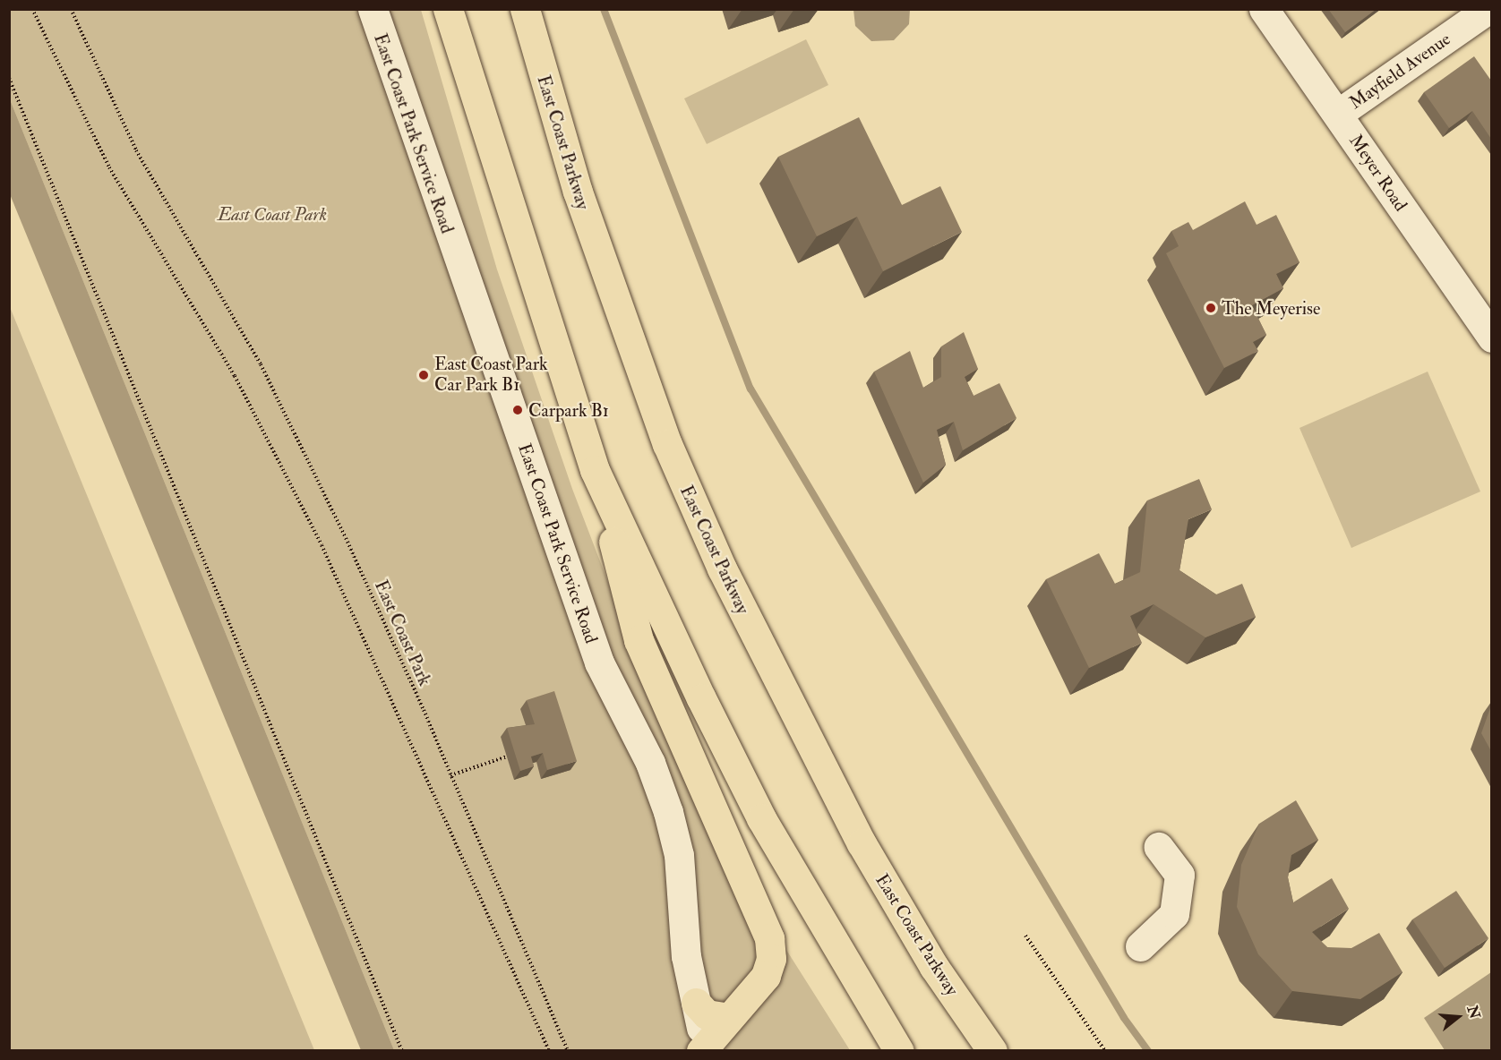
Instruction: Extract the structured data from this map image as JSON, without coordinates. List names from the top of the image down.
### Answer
{
  "streets": {
    "highway": ["East Coast Parkway"],
    "street": ["Mayfield Avenue", "East Coast Park Service Road", "Meyer Road"],
    "path": ["East Coast Park"]
  },
  "crossings": [
    ["Mayfield Avenue", "Meyer Road"]
  ],
  "parks": ["East Coast Park"],
  "places": ["The Meyerise", "East Coast Park Car Park B1", "Carpark B1"],
  "north": "right"
}
